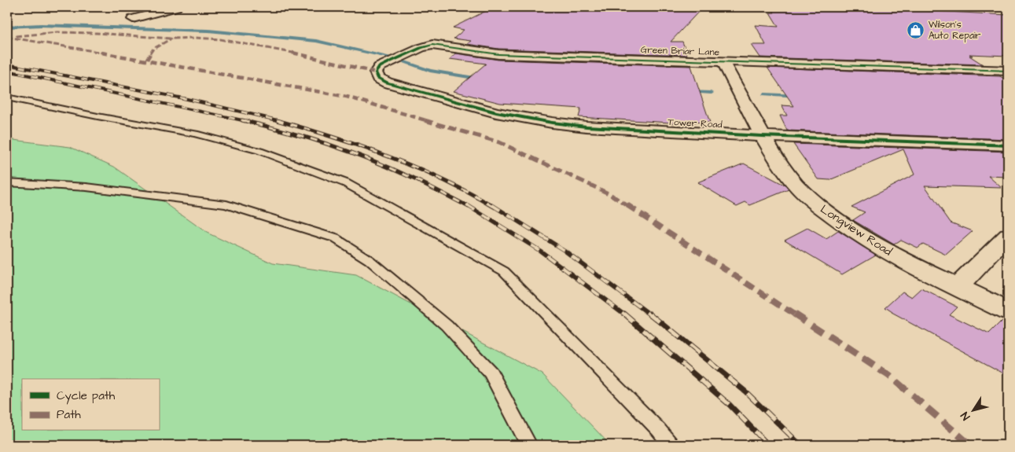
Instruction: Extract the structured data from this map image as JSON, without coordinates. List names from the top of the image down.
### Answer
{
  "streets": {
    "street": ["Green Briar Lane", "Tower Road", "Longview Road"]
  },
  "crossings": [
    ["Green Briar Lane", "Tower Road"],
    ["Green Briar Lane", "Longview Road"],
    ["Tower Road", "Longview Road"]
  ],
  "places": {
    "shop": ["Wilson's Auto Repair"]
  },
  "legend": ["Cycle path", "Path"],
  "north": "bottom left"
}
